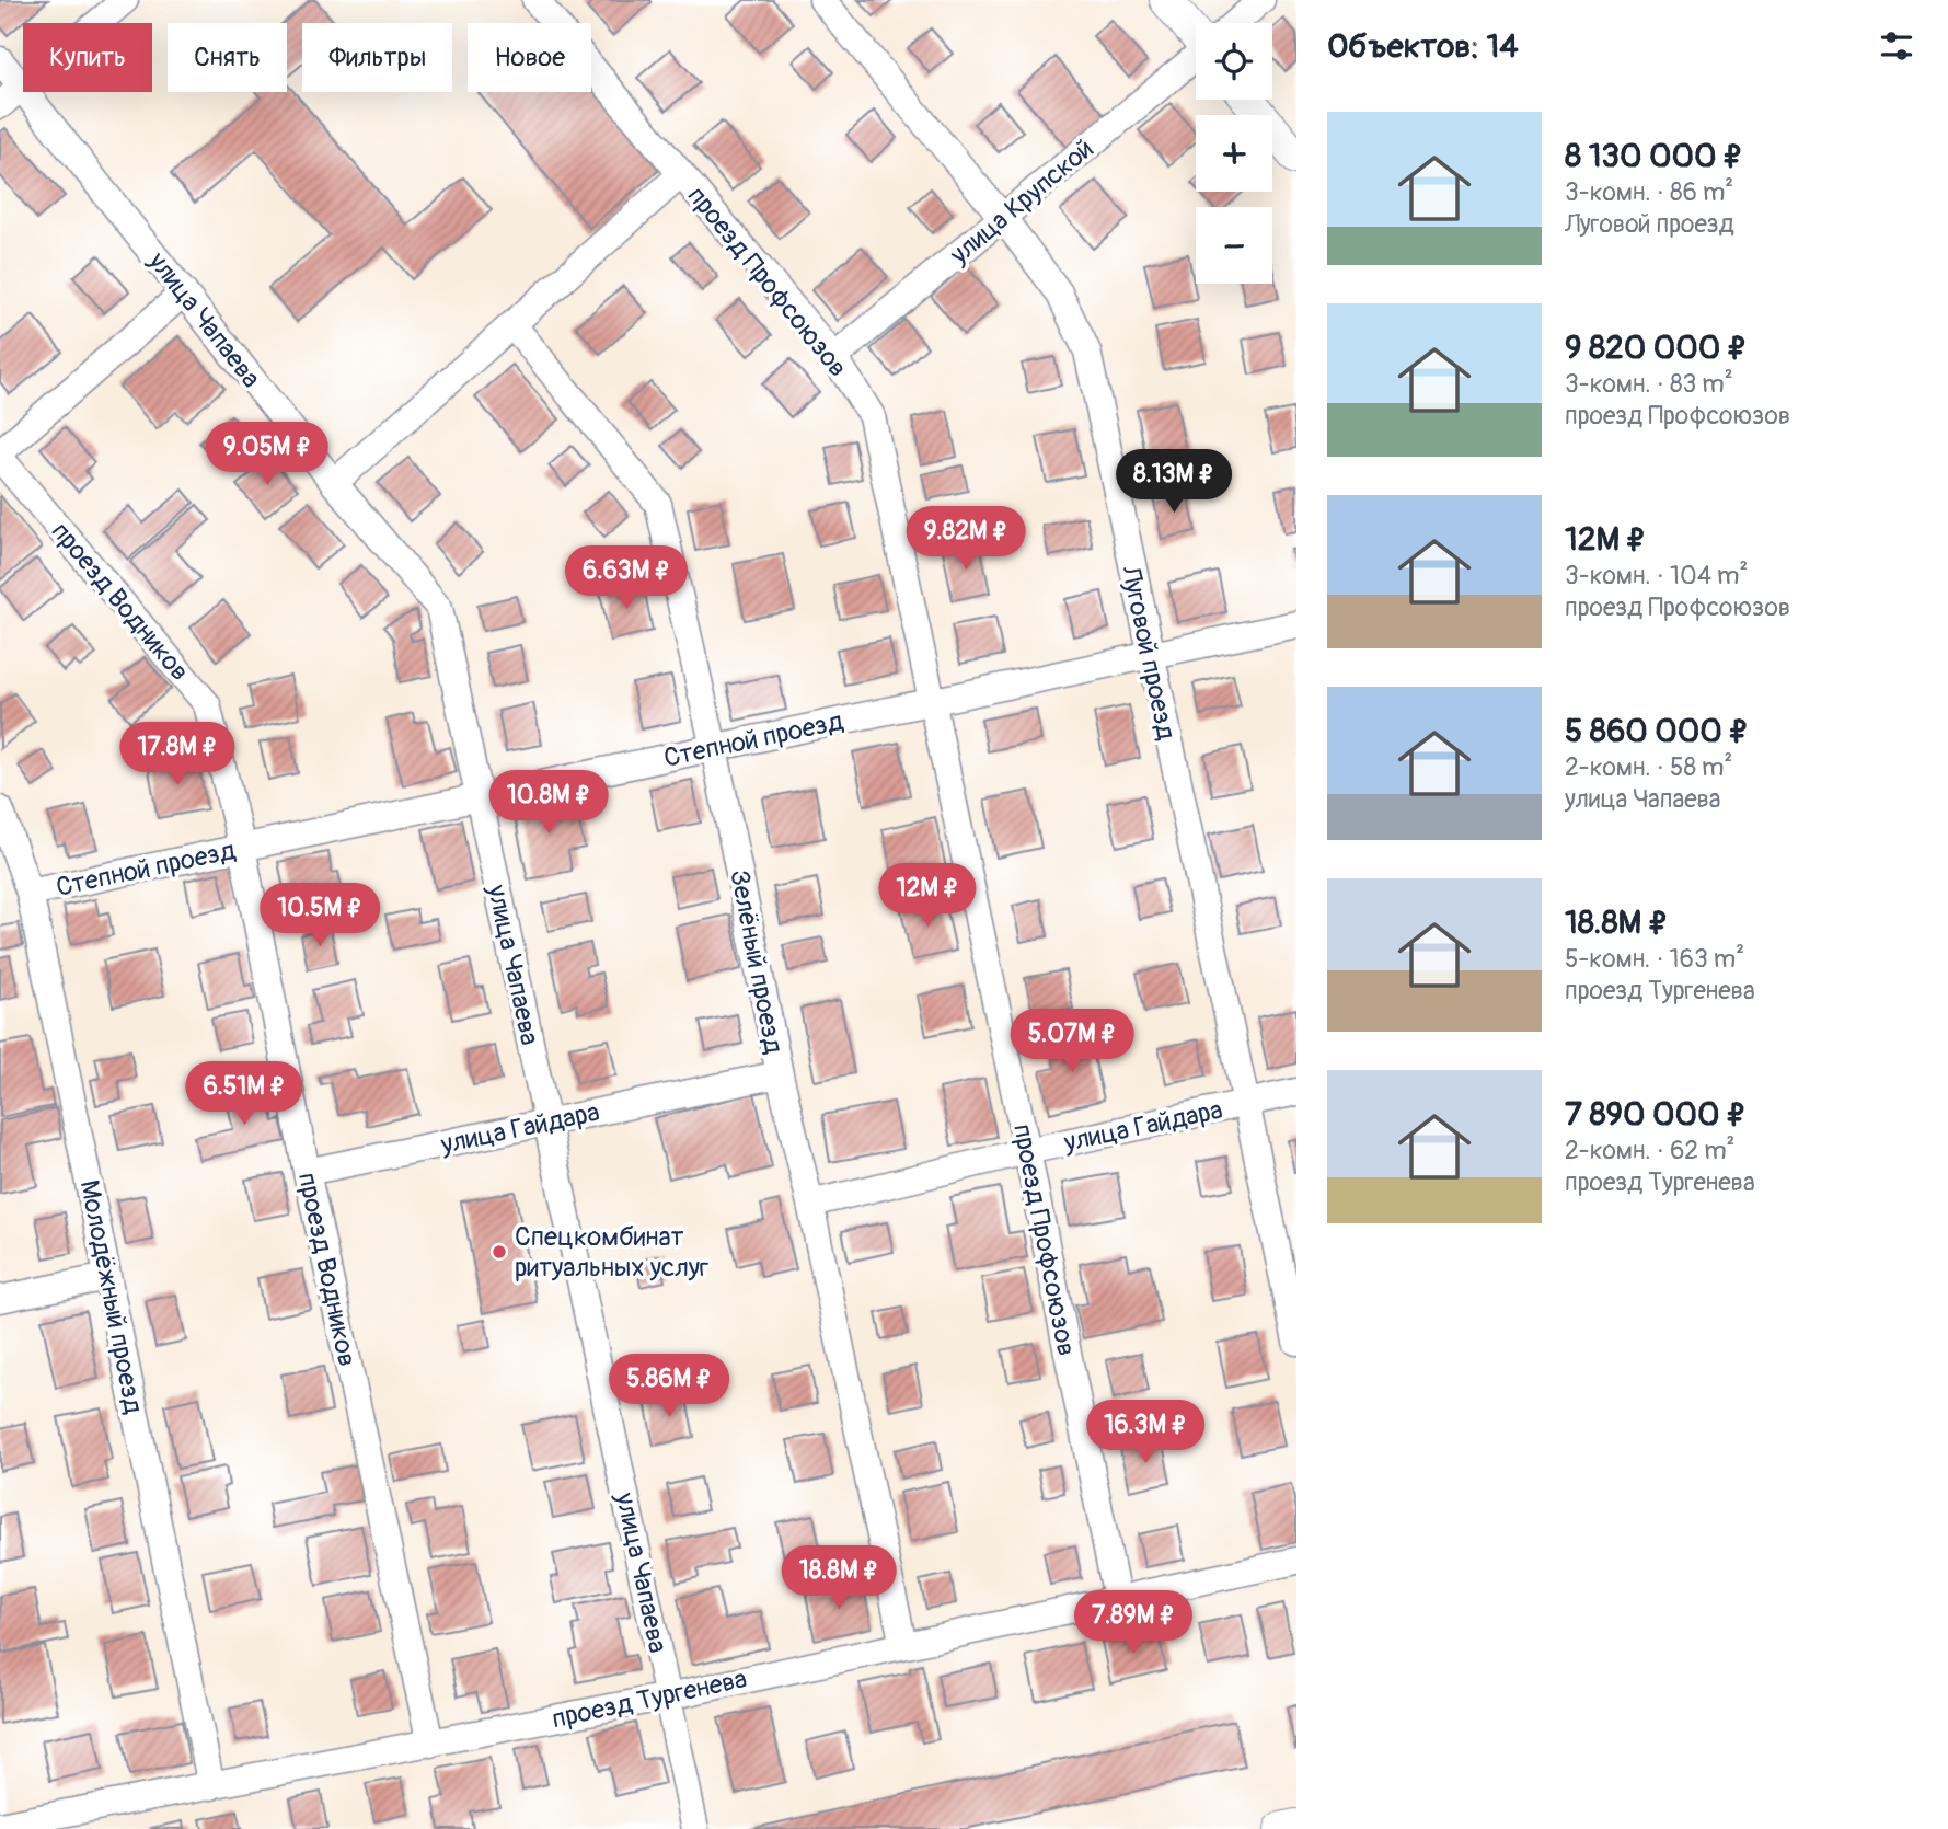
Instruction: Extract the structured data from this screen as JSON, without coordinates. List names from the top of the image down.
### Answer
{
  "streets": {
    "street": [
      "улица Крупской",
      "проезд Профсоюзов",
      "улица Чапаева",
      "проезд Водников",
      "Луговой проезд",
      "Степной проезд",
      "Зелёный проезд",
      "улица Гайдара",
      "Молодёжный проезд",
      "проезд Тургенева"
    ]
  },
  "crossings": [
    ["улица Крупской", "проезд Профсоюзов"],
    ["улица Крупской", "Луговой проезд"],
    ["проезд Профсоюзов", "Степной проезд"],
    ["проезд Профсоюзов", "улица Гайдара"],
    ["проезд Профсоюзов", "проезд Тургенева"],
    ["улица Чапаева", "Степной проезд"],
    ["улица Чапаева", "улица Гайдара"],
    ["улица Чапаева", "проезд Тургенева"],
    ["проезд Водников", "Степной проезд"],
    ["проезд Водников", "улица Гайдара"],
    ["проезд Водников", "проезд Тургенева"],
    ["Луговой проезд", "Степной проезд"],
    ["Луговой проезд", "улица Гайдара"],
    ["Степной проезд", "Зелёный проезд"],
    ["Степной проезд", "Молодёжный проезд"],
    ["Зелёный проезд", "улица Гайдара"],
    ["Зелёный проезд", "проезд Тургенева"],
    ["Молодёжный проезд", "проезд Тургенева"]
  ],
  "places": ["Спецкомбинат ритуальных услуг"],
  "page": {
    "heading": "Объектов: 14",
    "map_buttons": ["+", "−"],
    "chip": [
      "Купить",
      "Снять",
      "Фильтры",
      "Новое"
    ],
    "list": [
      {
        "name": "8 130 000 ₽",
        "note": "3-комн. · 86 m² · Луговой проезд"
      },
      {
        "name": "9 820 000 ₽",
        "note": "3-комн. · 83 m² · проезд Профсоюзов"
      },
      {
        "name": "12M ₽",
        "note": "3-комн. · 104 m² · проезд Профсоюзов"
      },
      {
        "name": "5 860 000 ₽",
        "note": "2-комн. · 58 m² · улица Чапаева"
      },
      {
        "name": "18.8M ₽",
        "note": "5-комн. · 163 m² · проезд Тургенева"
      },
      {
        "name": "7 890 000 ₽",
        "note": "2-комн. · 62 m² · проезд Тургенева"
      }
    ],
    "price": [
      "9.05M ₽",
      "8.13M ₽",
      "9.82M ₽",
      "6.63M ₽",
      "17.8M ₽",
      "10.8M ₽",
      "12M ₽",
      "10.5M ₽",
      "5.07M ₽",
      "6.51M ₽",
      "5.86M ₽",
      "16.3M ₽",
      "18.8M ₽",
      "7.89M ₽"
    ]
  }
}
